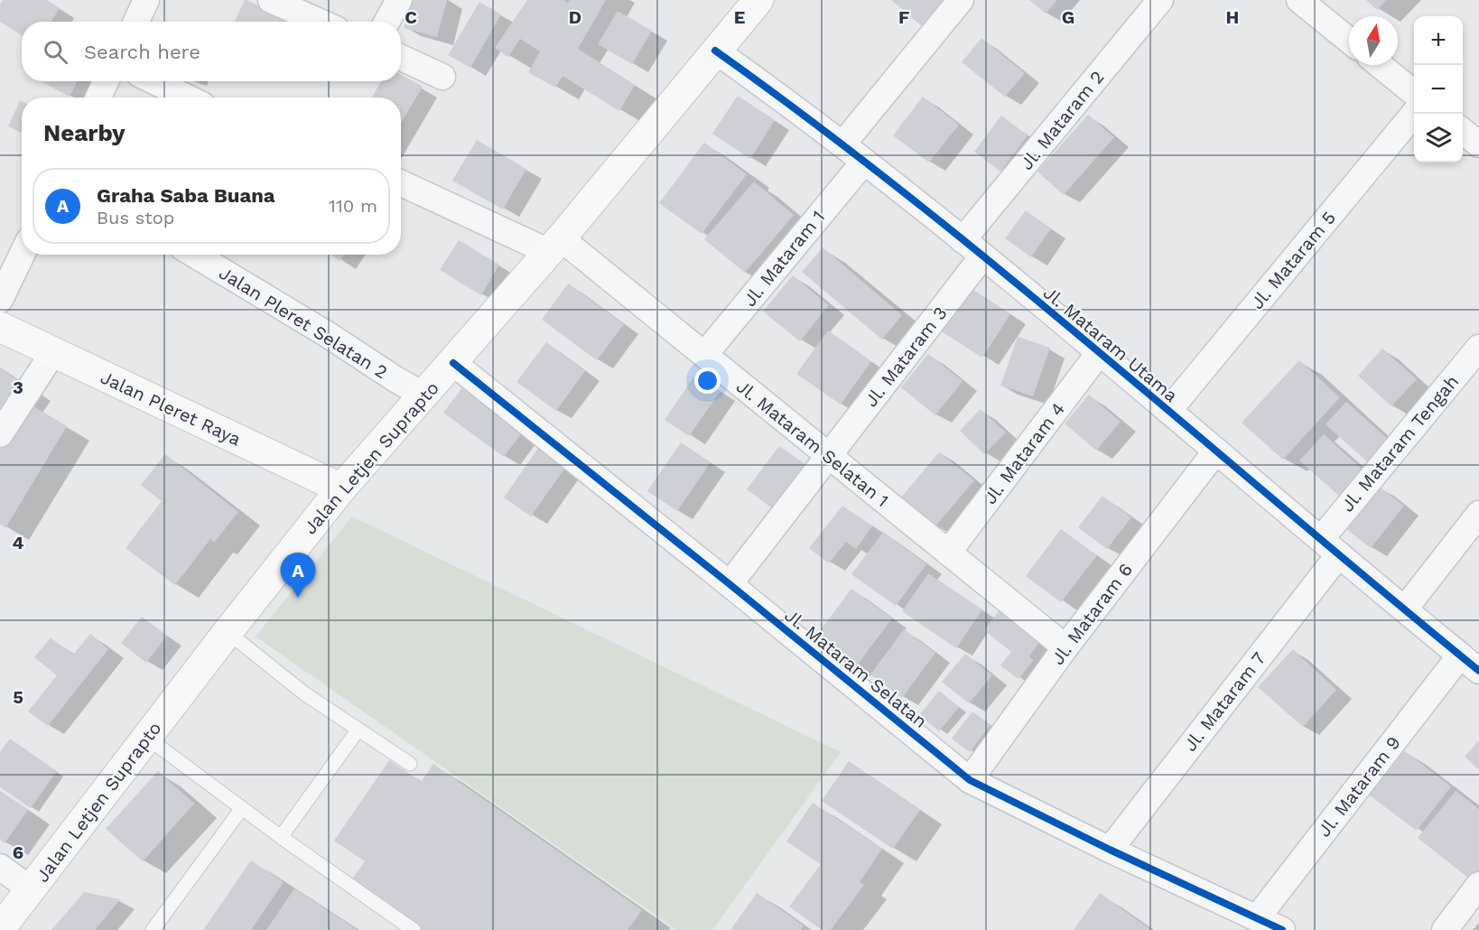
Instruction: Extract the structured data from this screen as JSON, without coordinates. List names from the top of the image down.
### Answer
{
  "streets": {
    "main road": ["Jalan Pleret Raya", "Jalan Letjen Suprapto"],
    "street": [
      "Jl. Mataram 2",
      "Jl. Mataram 1",
      "Jl. Mataram 5",
      "Jalan Pleret Selatan 2",
      "Jl. Mataram Utama",
      "Jl. Mataram 3",
      "Jl. Mataram Selatan 1",
      "Jl. Mataram Tengah",
      "Jl. Mataram 4",
      "Jl. Mataram 6",
      "Jl. Mataram Selatan",
      "Jl. Mataram 7",
      "Jl. Mataram 9"
    ]
  },
  "crossings": [
    ["Jl. Mataram 2", "Jl. Mataram Utama"],
    ["Jl. Mataram 1", "Jl. Mataram Utama"],
    ["Jl. Mataram 1", "Jl. Mataram Selatan 1"],
    ["Jl. Mataram 5", "Jl. Mataram Utama"],
    ["Jalan Pleret Selatan 2", "Jalan Letjen Suprapto"],
    ["Jl. Mataram Utama", "Jl. Mataram 3"],
    ["Jl. Mataram Utama", "Jl. Mataram Tengah"],
    ["Jl. Mataram Utama", "Jl. Mataram 4"],
    ["Jl. Mataram Utama", "Jalan Letjen Suprapto"],
    ["Jl. Mataram Utama", "Jl. Mataram 6"],
    ["Jl. Mataram Utama", "Jl. Mataram 7"],
    ["Jl. Mataram Utama", "Jl. Mataram 9"],
    ["Jl. Mataram 3", "Jl. Mataram Selatan 1"],
    ["Jl. Mataram 3", "Jl. Mataram Selatan"],
    ["Jalan Pleret Raya", "Jalan Letjen Suprapto"],
    ["Jl. Mataram Selatan 1", "Jl. Mataram 4"],
    ["Jl. Mataram Selatan 1", "Jalan Letjen Suprapto"],
    ["Jl. Mataram Selatan 1", "Jl. Mataram 6"],
    ["Jl. Mataram Tengah", "Jl. Mataram 7"],
    ["Jalan Letjen Suprapto", "Jl. Mataram Selatan"],
    ["Jl. Mataram 6", "Jl. Mataram Selatan"],
    ["Jl. Mataram Selatan", "Jl. Mataram 7"],
    ["Jl. Mataram Selatan", "Jl. Mataram 9"]
  ],
  "north": "top",
  "page": {
    "map_buttons": ["+", "−"],
    "search": "Search here",
    "heading": "Nearby",
    "list": [
      {
        "mark": "A",
        "name": "Graha Saba Buana",
        "note": "Bus stop",
        "value": "110 m"
      }
    ],
    "pins": "A"
  },
  "grid": {
    "columns": [
      "C",
      "D",
      "E",
      "F",
      "G",
      "H"
    ],
    "rows": [
      "3",
      "4",
      "5",
      "6"
    ]
  }
}
